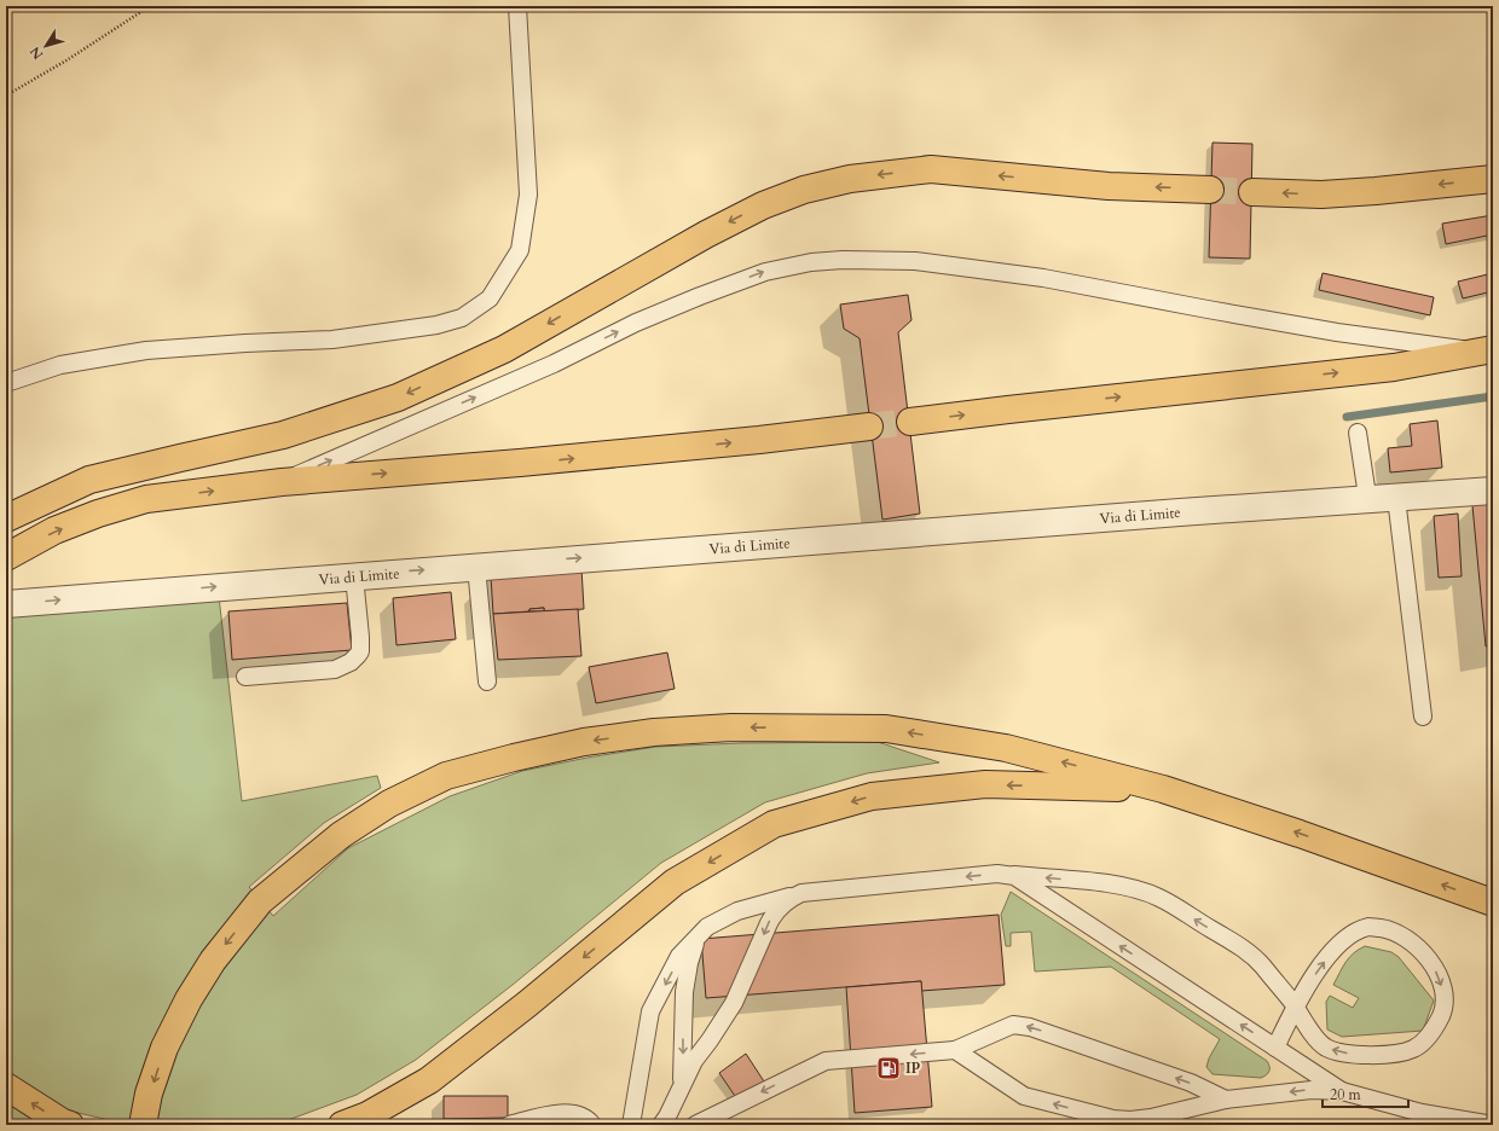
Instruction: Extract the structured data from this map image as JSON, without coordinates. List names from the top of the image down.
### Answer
{
  "streets": {
    "street": ["Via di Limite"]
  },
  "one_way": ["Via di Limite"],
  "places": {
    "fuel station": ["IP"]
  },
  "scale_bar": "20 m",
  "north": "bottom left"
}
